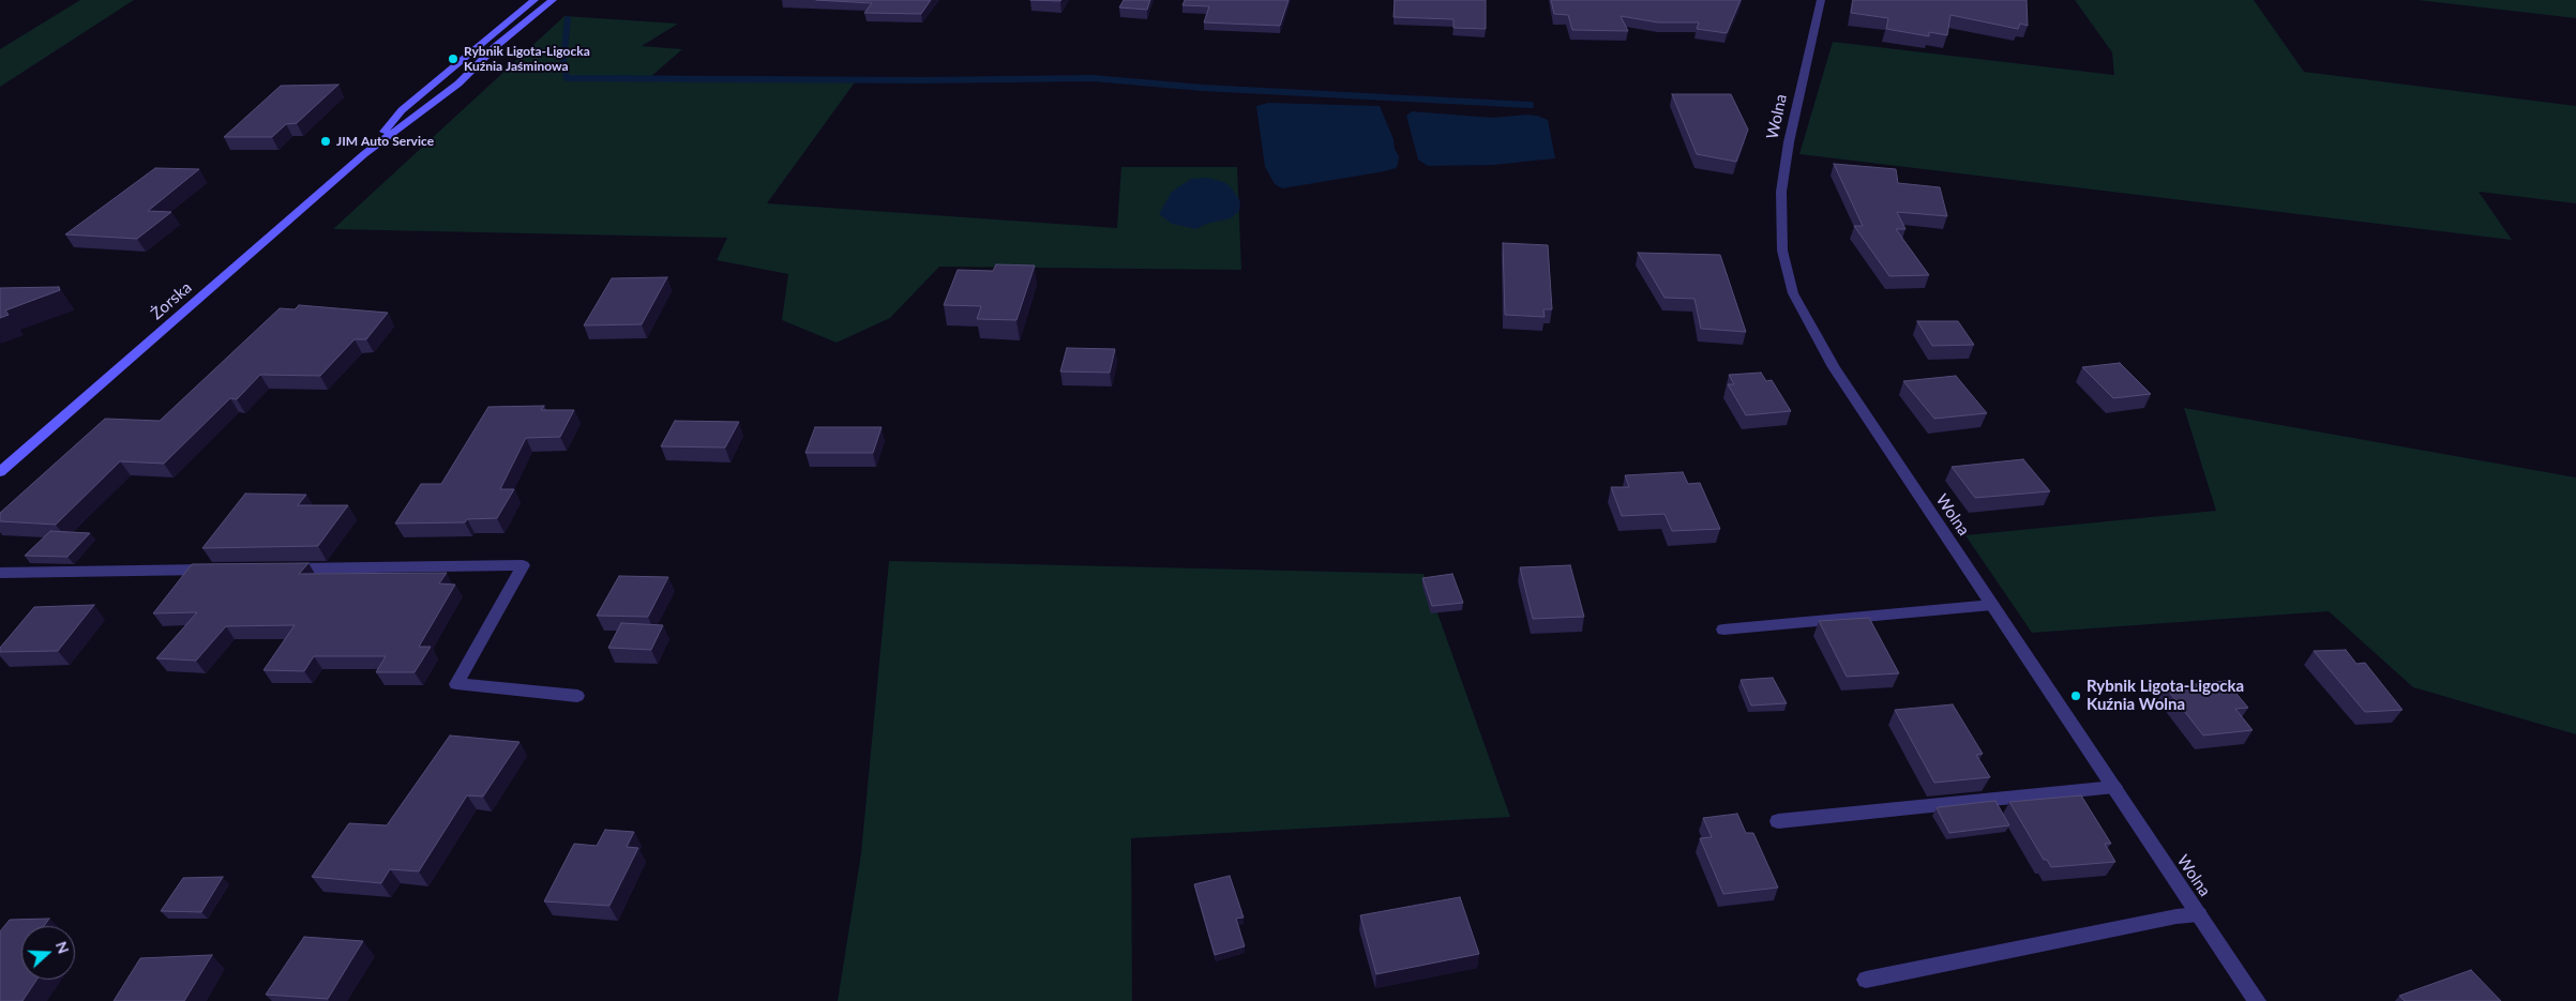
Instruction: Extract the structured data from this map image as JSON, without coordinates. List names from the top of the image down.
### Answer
{
  "streets": {
    "main road": ["Żorska"],
    "street": ["Wolna"]
  },
  "places": ["Rybnik Ligota-Ligocka Kuźnia Jaśminowa", "JIM Auto Service", "Rybnik Ligota-Ligocka Kuźnia Wolna"],
  "north": "right"
}
